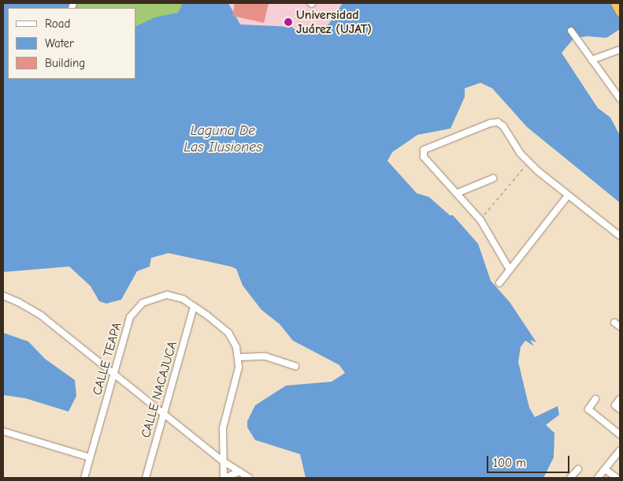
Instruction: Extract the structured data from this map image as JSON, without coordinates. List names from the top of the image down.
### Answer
{
  "streets": {
    "street": ["CALLE TEAPA", "CALLE NACAJUCA"]
  },
  "crossings": [
    ["CALLE TEAPA", "CALLE NACAJUCA"]
  ],
  "water": ["Laguna De Las Ilusiones"],
  "places": ["Universidad Juárez (UJAT)"],
  "legend": ["Road", "Water", "Building"],
  "scale_bar": "100 m"
}
